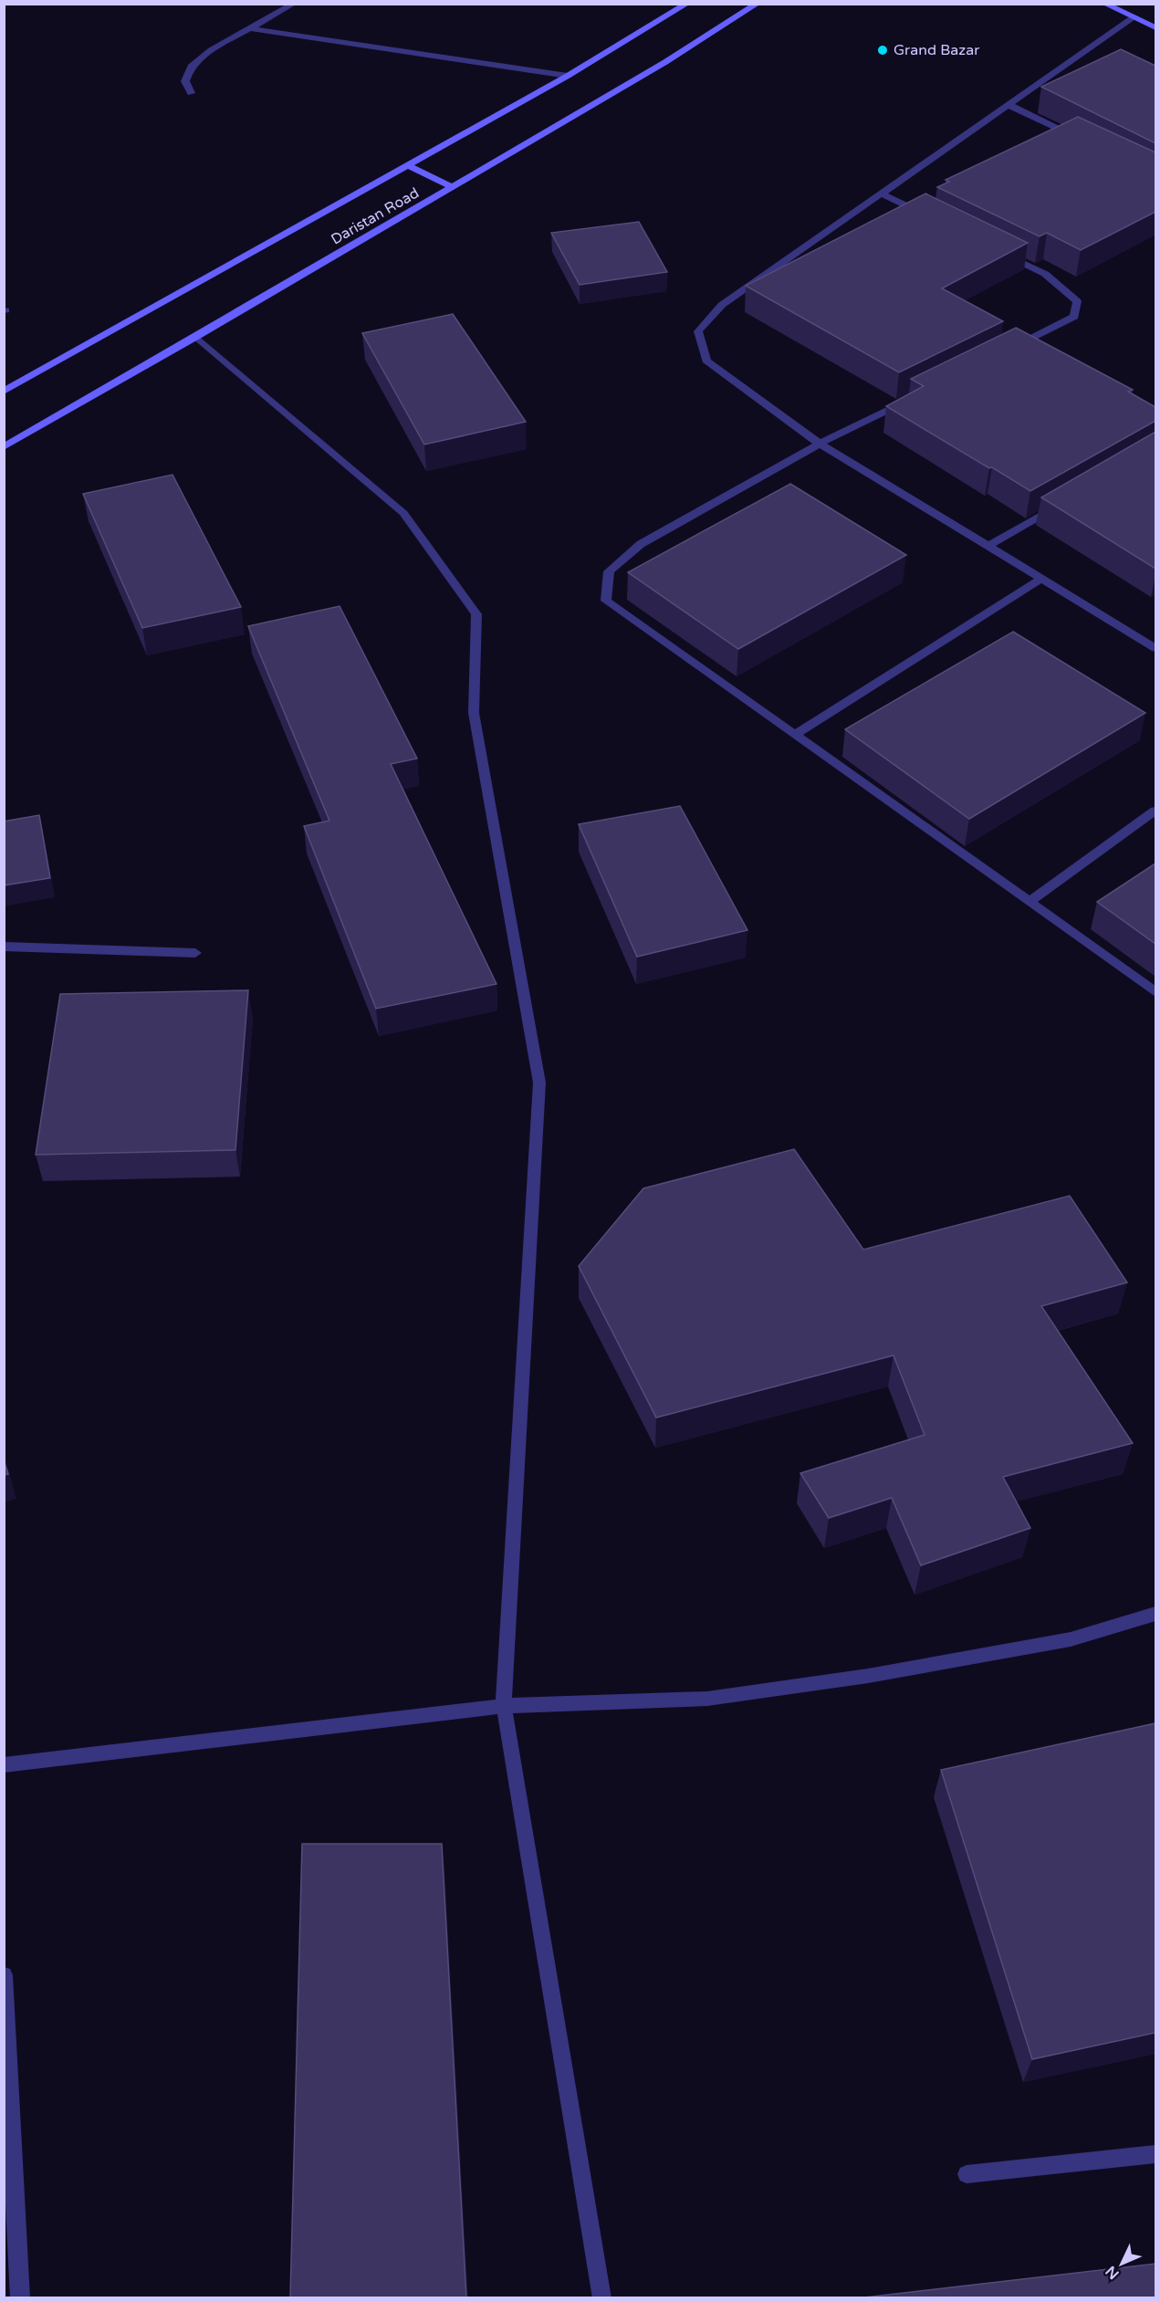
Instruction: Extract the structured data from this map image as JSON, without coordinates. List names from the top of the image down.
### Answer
{
  "streets": {
    "main road": ["Daristan Road"]
  },
  "places": ["Grand Bazar"],
  "north": "bottom left"
}
